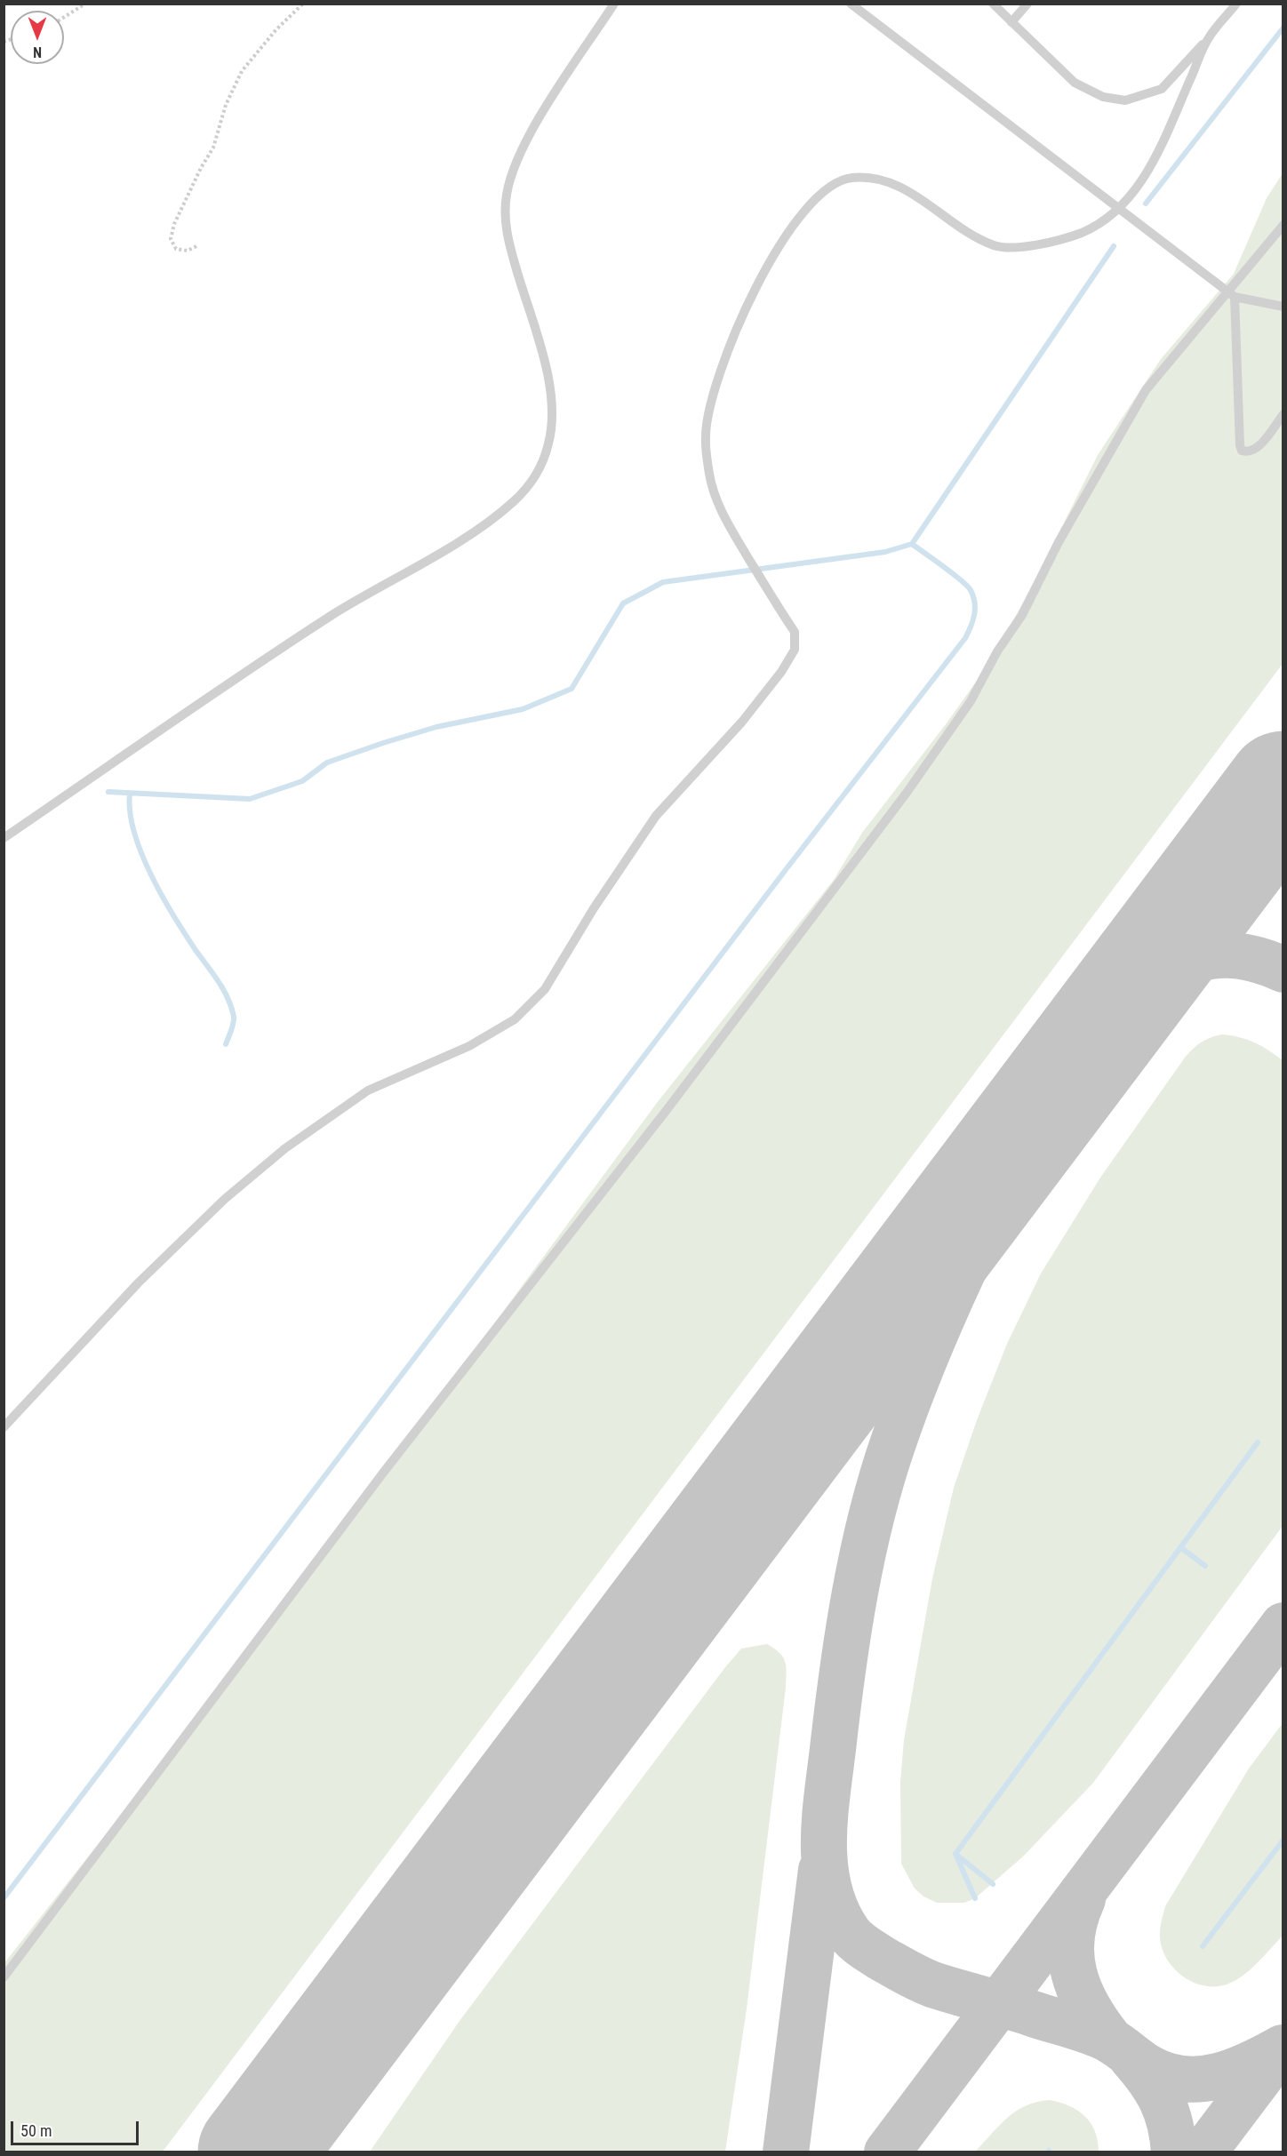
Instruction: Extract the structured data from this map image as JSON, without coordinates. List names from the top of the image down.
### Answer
{
  "scale_bar": "50 m",
  "north": "bottom"
}
